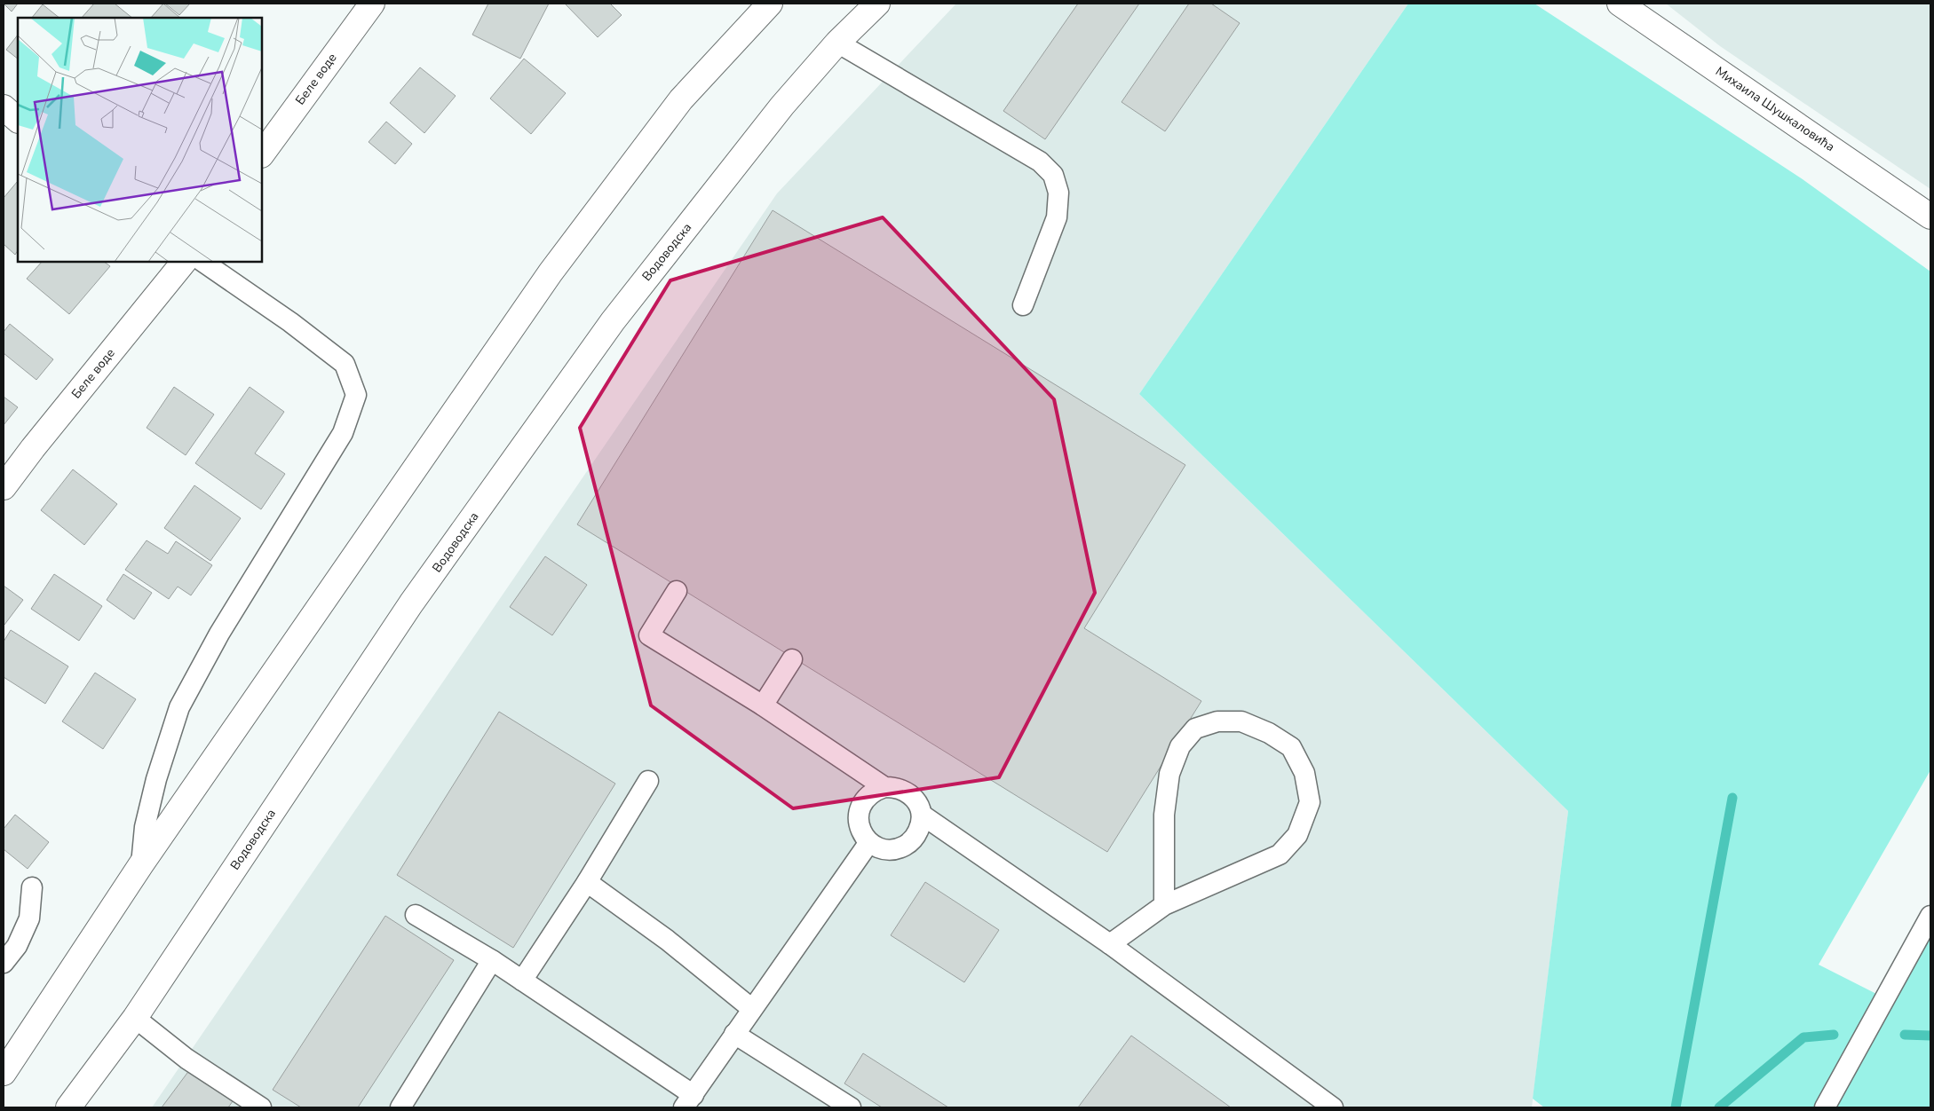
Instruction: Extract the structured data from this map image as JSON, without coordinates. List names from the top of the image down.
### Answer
{
  "streets": {
    "street": ["Беле воде", "Михаила Шушкаловића", "Водоводска"]
  }
}
